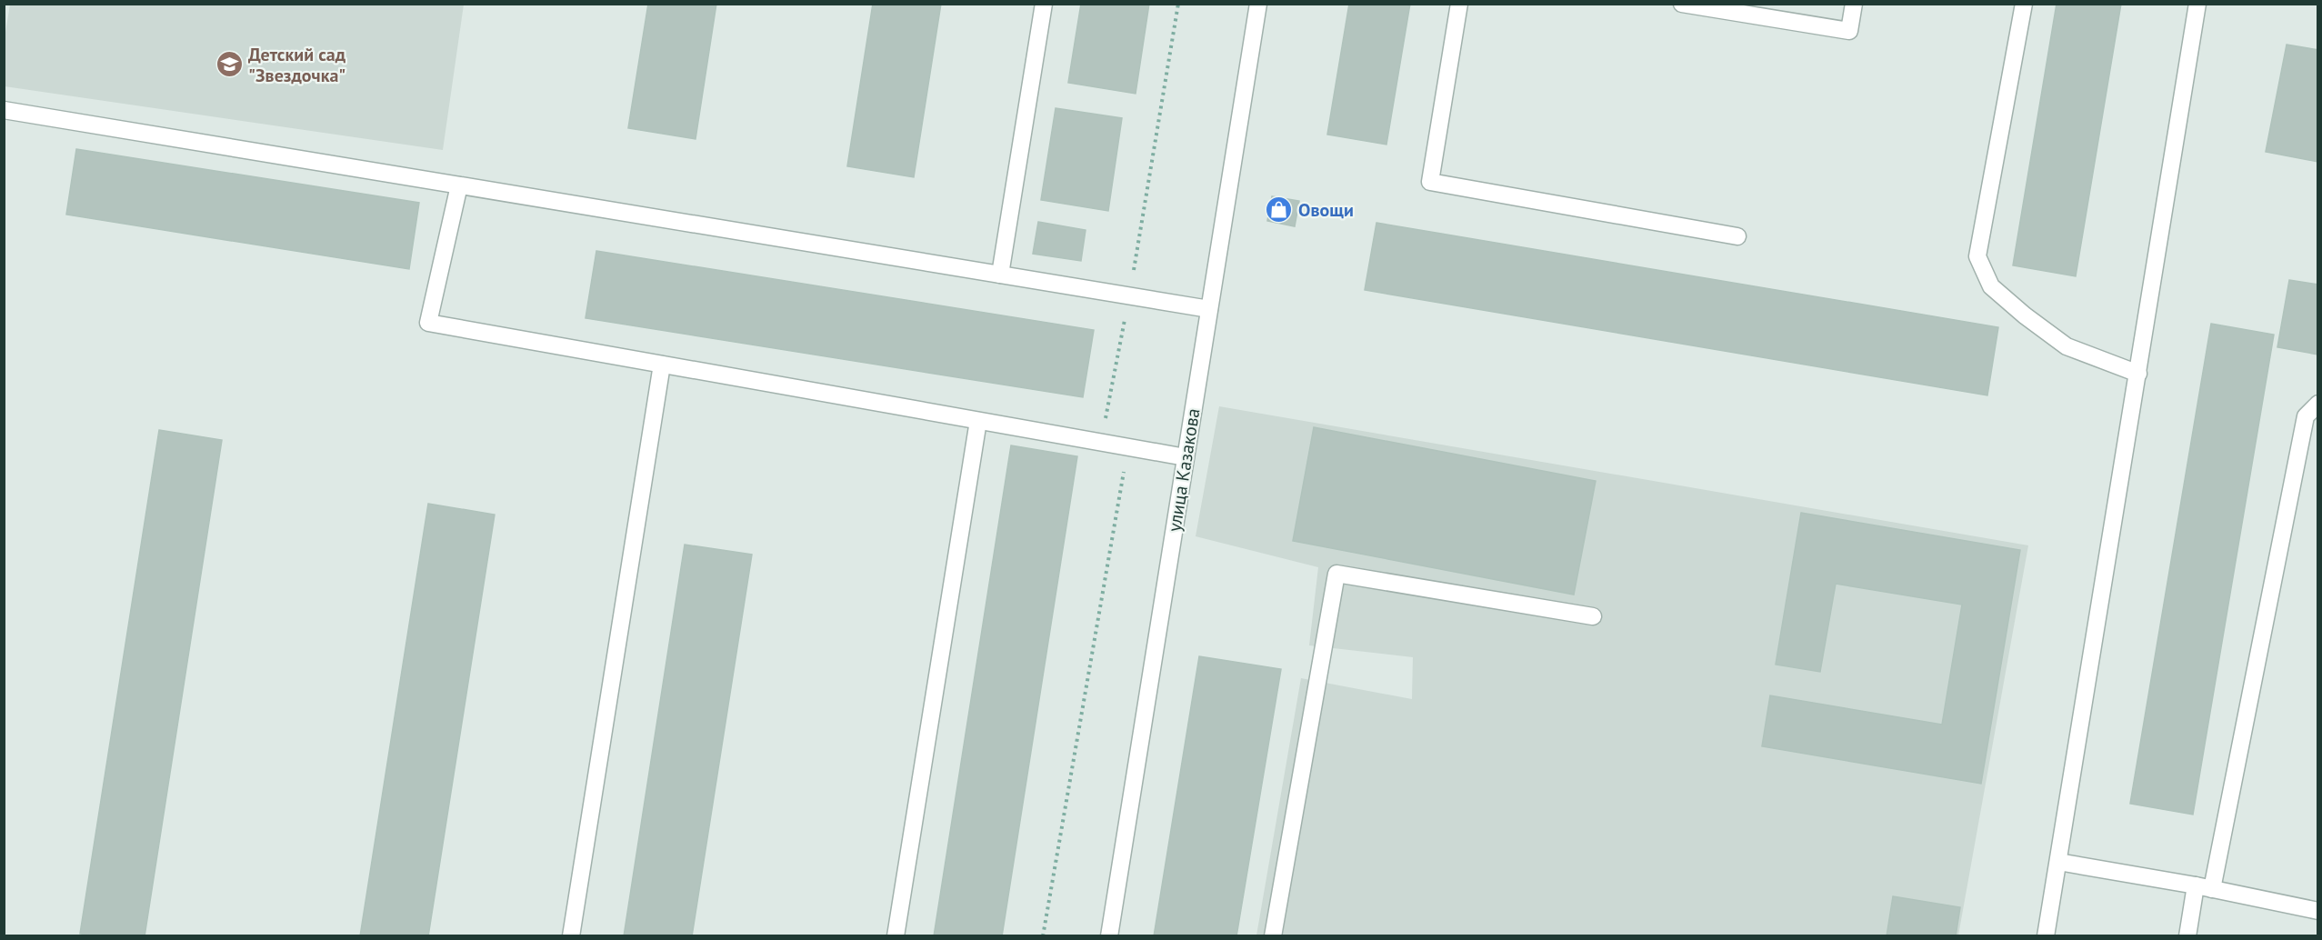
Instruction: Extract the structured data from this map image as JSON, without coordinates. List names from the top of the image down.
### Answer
{
  "streets": {
    "street": ["улица Казакова"]
  },
  "places": {
    "school or university": ["Детский сад \"Звездочка\""],
    "shop": ["Овощи"]
  }
}
